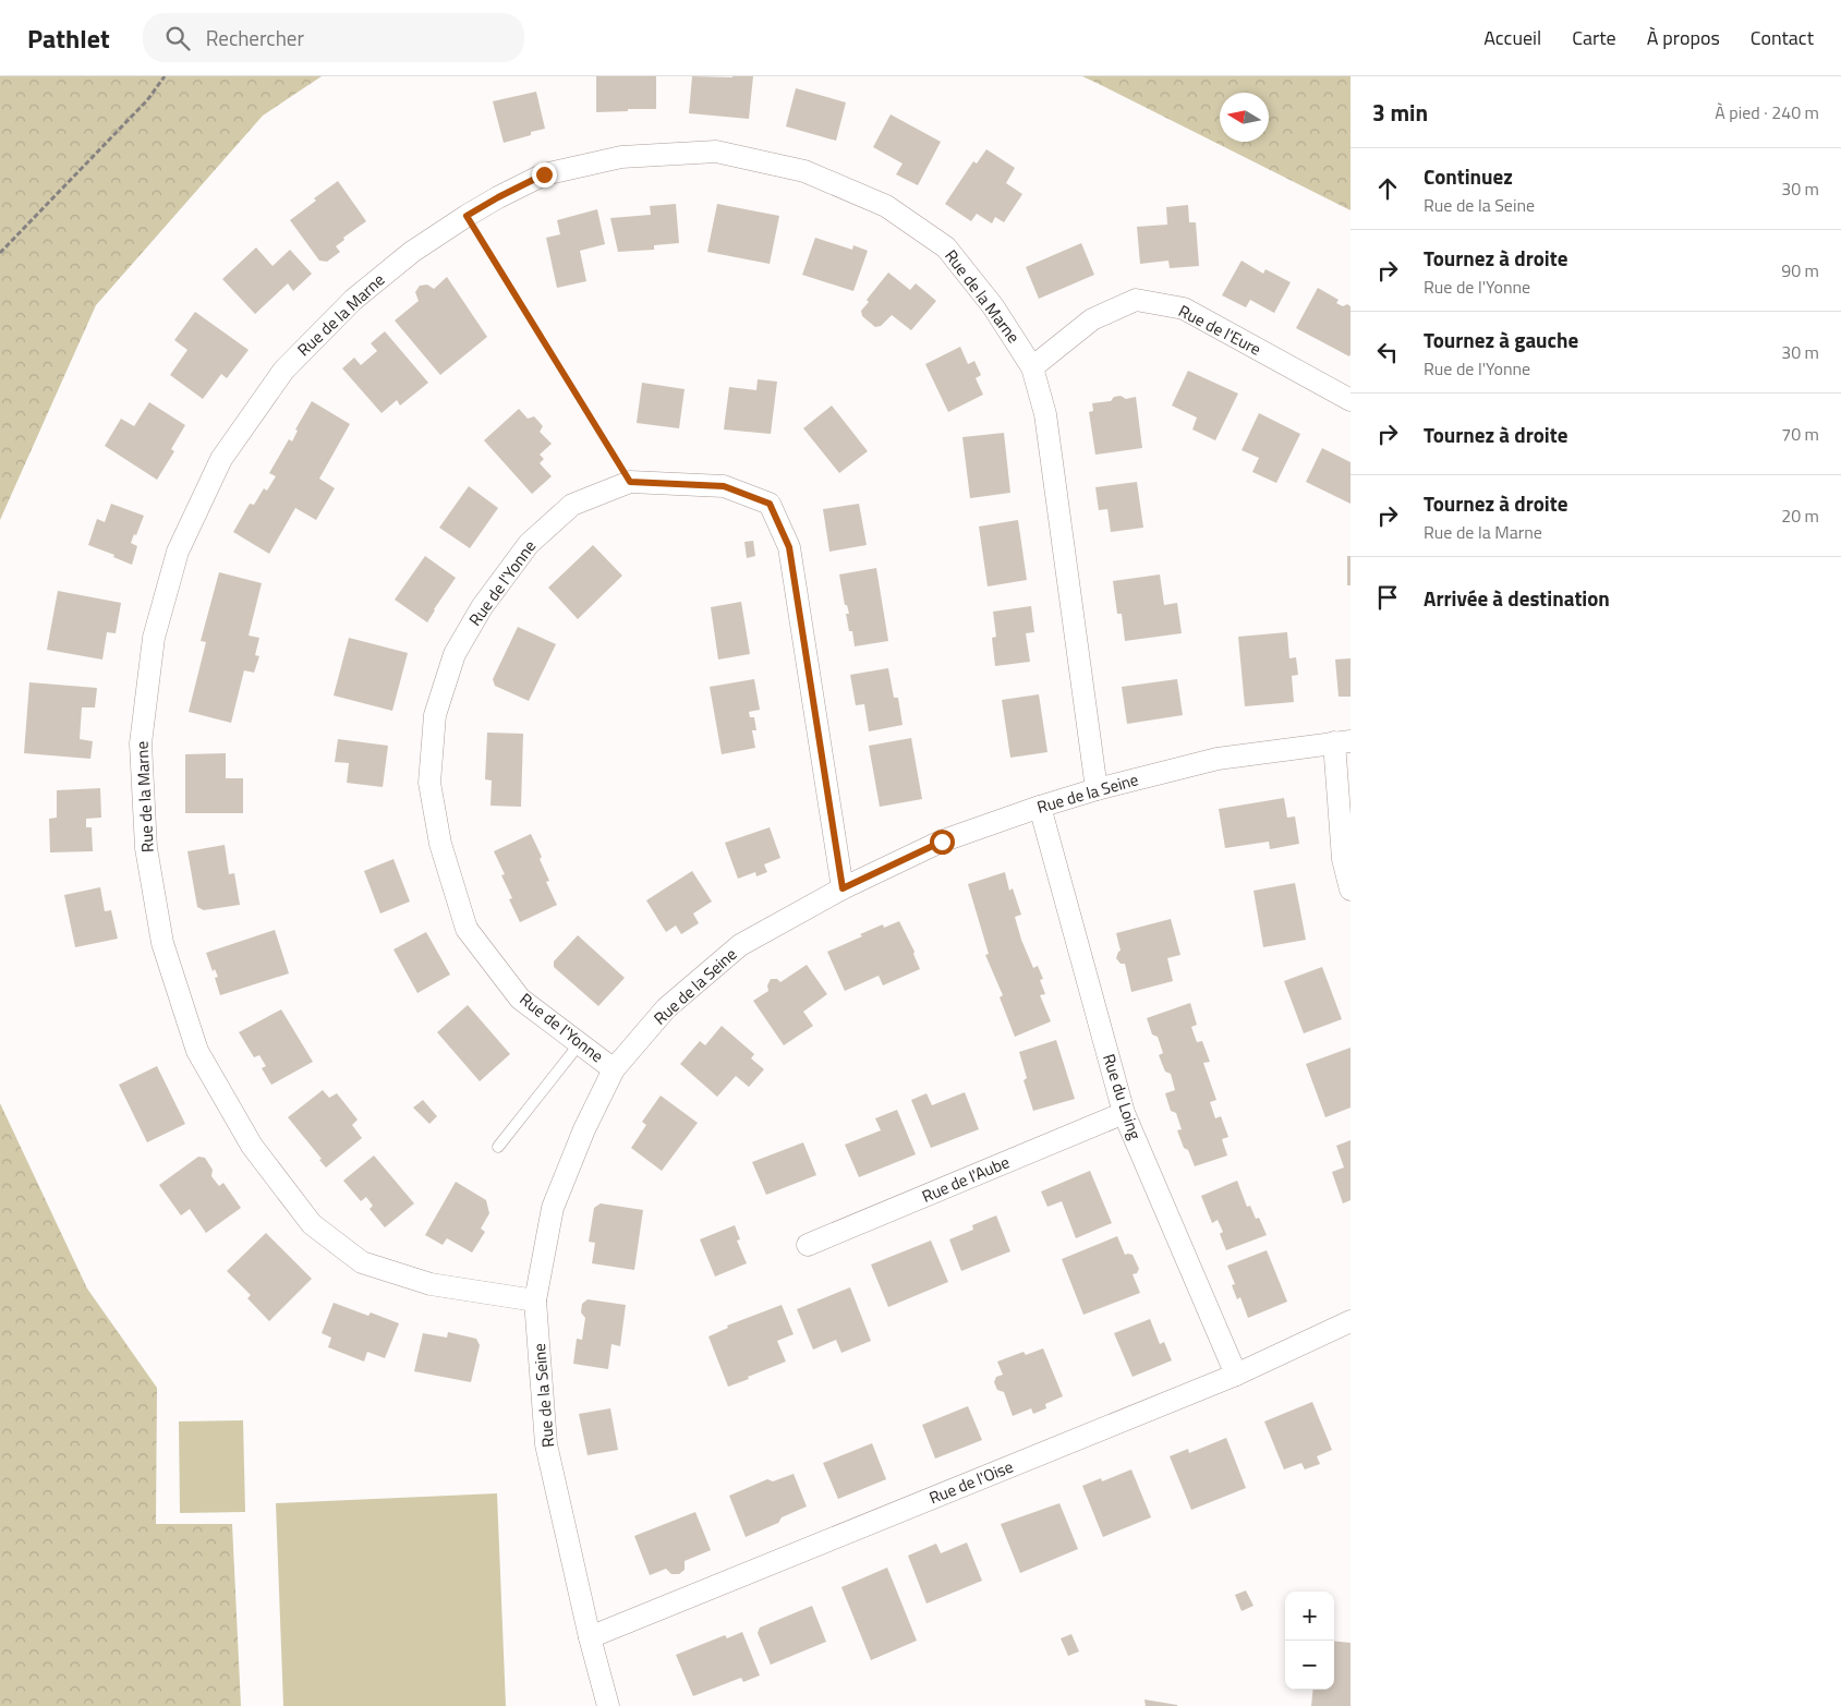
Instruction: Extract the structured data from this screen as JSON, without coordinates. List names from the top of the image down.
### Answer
{
  "streets": {
    "street": [
      "Rue de la Marne",
      "Rue de l'Eure",
      "Rue de l'Yonne",
      "Rue de la Seine",
      "Rue du Loing",
      "Rue de l'Aube",
      "Rue de l'Oise"
    ]
  },
  "crossings": [
    ["Rue de la Marne", "Rue de l'Eure"],
    ["Rue de la Marne", "Rue de la Seine"],
    ["Rue de l'Yonne", "Rue de la Seine"],
    ["Rue de la Seine", "Rue du Loing"],
    ["Rue de la Seine", "Rue de l'Oise"],
    ["Rue du Loing", "Rue de l'Aube"],
    ["Rue du Loing", "Rue de l'Oise"]
  ],
  "north": "left",
  "page": {
    "header": "Pathlet",
    "search": "Rechercher",
    "nav": [
      "Accueil",
      "Carte",
      "À propos",
      "Contact"
    ],
    "heading": ["3 min", "À pied · 240 m"],
    "list": [
      ["Continuez", "Rue de la Seine", "30 m"],
      ["Tournez à droite", "Rue de l'Yonne", "90 m"],
      ["Tournez à gauche", "Rue de l'Yonne", "30 m"],
      ["Tournez à droite", "70 m"],
      ["Tournez à droite", "Rue de la Marne", "20 m"],
      "Arrivée à destination"
    ],
    "map_buttons": ["+", "−"]
  }
}
